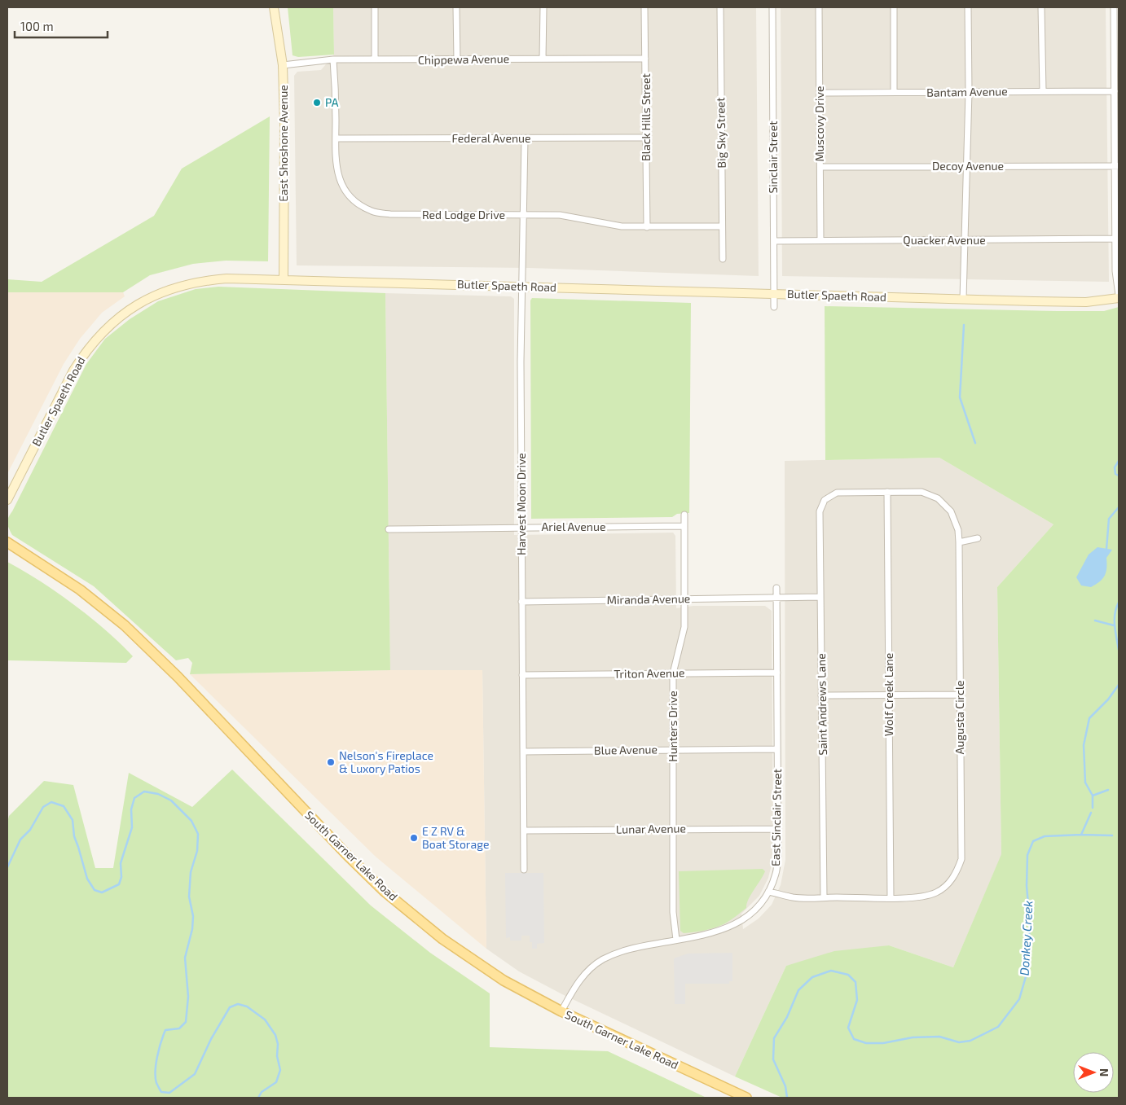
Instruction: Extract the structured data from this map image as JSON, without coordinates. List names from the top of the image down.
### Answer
{
  "streets": {
    "main road": ["East Shoshone Avenue", "Butler Spaeth Road", "South Garner Lake Road"],
    "street": [
      "Chippewa Avenue",
      "Bantam Avenue",
      "Black Hills Street",
      "Muscovy Drive",
      "Big Sky Street",
      "Federal Avenue",
      "Sinclair Street",
      "Decoy Avenue",
      "Red Lodge Drive",
      "Quacker Avenue",
      "Harvest Moon Drive",
      "Ariel Avenue",
      "Miranda Avenue",
      "Triton Avenue",
      "Wolf Creek Lane",
      "Saint Andrews Lane",
      "Augusta Circle",
      "Hunters Drive",
      "Blue Avenue",
      "East Sinclair Street",
      "Lunar Avenue"
    ]
  },
  "crossings": [
    ["Chippewa Avenue", "Black Hills Street"],
    ["Chippewa Avenue", "East Shoshone Avenue"],
    ["Chippewa Avenue", "Red Lodge Drive"],
    ["Bantam Avenue", "Muscovy Drive"],
    ["Black Hills Street", "Federal Avenue"],
    ["Black Hills Street", "Red Lodge Drive"],
    ["Muscovy Drive", "Decoy Avenue"],
    ["Muscovy Drive", "Quacker Avenue"],
    ["Big Sky Street", "Red Lodge Drive"],
    ["Federal Avenue", "Red Lodge Drive"],
    ["Federal Avenue", "Harvest Moon Drive"],
    ["East Shoshone Avenue", "Butler Spaeth Road"],
    ["Sinclair Street", "Quacker Avenue"],
    ["Sinclair Street", "Butler Spaeth Road"],
    ["Red Lodge Drive", "Harvest Moon Drive"],
    ["Butler Spaeth Road", "Harvest Moon Drive"],
    ["Harvest Moon Drive", "Ariel Avenue"],
    ["Harvest Moon Drive", "Miranda Avenue"],
    ["Harvest Moon Drive", "Triton Avenue"],
    ["Harvest Moon Drive", "Blue Avenue"],
    ["Harvest Moon Drive", "Lunar Avenue"],
    ["Ariel Avenue", "Hunters Drive"],
    ["Miranda Avenue", "Saint Andrews Lane"],
    ["Miranda Avenue", "Hunters Drive"],
    ["Miranda Avenue", "East Sinclair Street"],
    ["Triton Avenue", "Hunters Drive"],
    ["Triton Avenue", "East Sinclair Street"],
    ["Wolf Creek Lane", "Augusta Circle"],
    ["Saint Andrews Lane", "Augusta Circle"],
    ["Augusta Circle", "East Sinclair Street"],
    ["Hunters Drive", "Blue Avenue"],
    ["Hunters Drive", "East Sinclair Street"],
    ["Hunters Drive", "Lunar Avenue"],
    ["Blue Avenue", "East Sinclair Street"],
    ["East Sinclair Street", "Lunar Avenue"],
    ["East Sinclair Street", "South Garner Lake Road"]
  ],
  "water": ["Donkey Creek"],
  "places": ["PA", "Nelson's Fireplace & Luxory Patios", "E Z RV & Boat Storage"],
  "scale_bar": "100 m",
  "north": "right"
}
